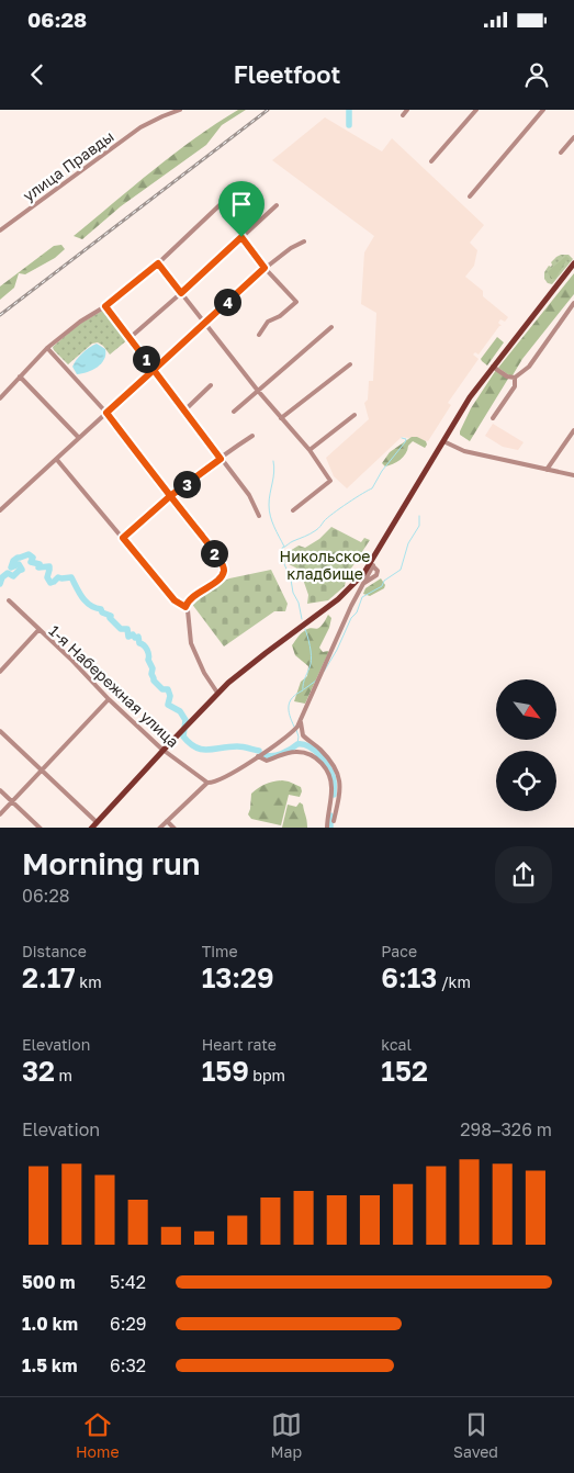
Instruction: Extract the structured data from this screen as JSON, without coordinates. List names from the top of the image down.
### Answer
{
  "streets": {
    "street": ["улица Правды", "1-я Набережная улица"]
  },
  "parks": ["Никольское кладбище"],
  "north": "bottom right",
  "page": {
    "status": "06:28",
    "header": "Fleetfoot",
    "pins": [
      "4",
      "1",
      "3",
      "2"
    ],
    "heading": ["Morning run", "06:28"],
    "stats": [
      ["Distance", "2.17 km"],
      ["Time", "13:29"],
      ["Pace", "6:13 /km"],
      ["Elevation", "32 m"],
      ["Heart rate", "159 bpm"],
      ["kcal", "152"]
    ],
    "chart": ["Elevation", "298–326 m"],
    "list": [
      {
        "name": "500 m",
        "note": "5:42"
      },
      {
        "name": "1.0 km",
        "note": "6:29"
      },
      {
        "name": "1.5 km",
        "note": "6:32"
      }
    ],
    "tabs": ["Home", "Map", "Saved"]
  }
}
